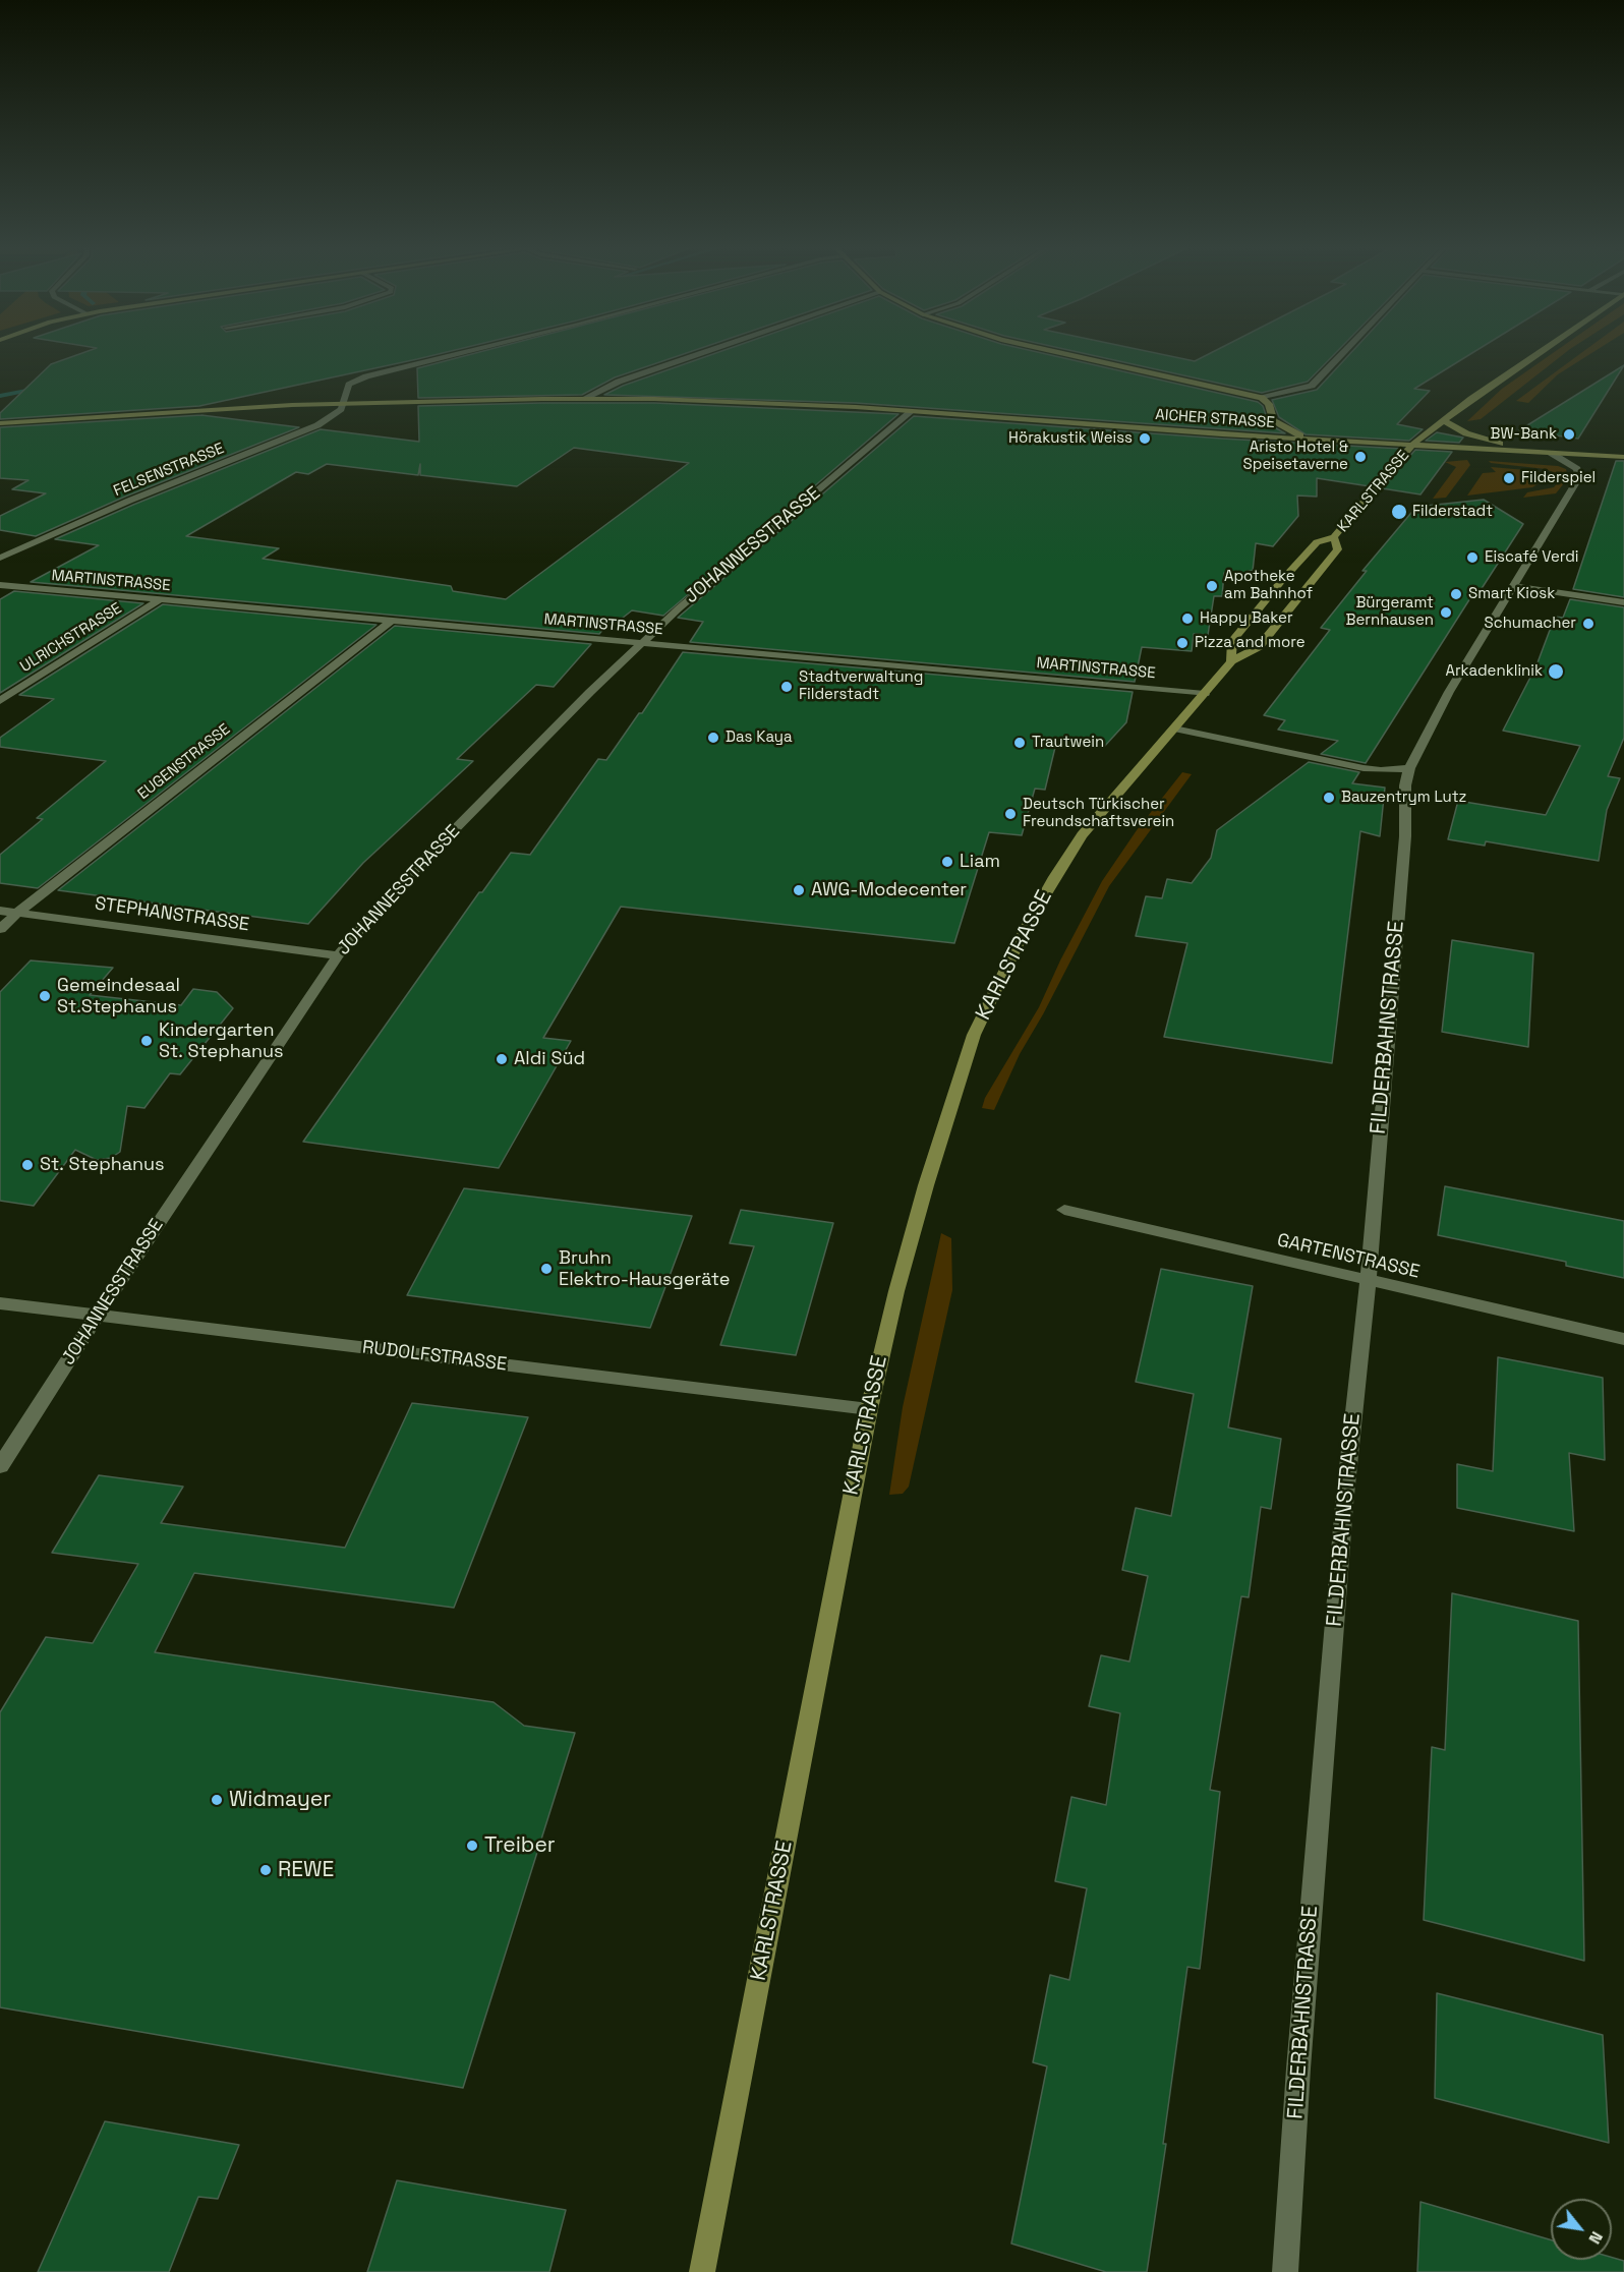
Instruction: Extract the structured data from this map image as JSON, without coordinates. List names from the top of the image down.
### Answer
{
  "streets": {
    "main road": ["AICHER STRASSE", "KARLSTRASSE"],
    "street": [
      "FELSENSTRASSE",
      "JOHANNESSTRASSE",
      "MARTINSTRASSE",
      "ULRICHSTRASSE",
      "EUGENSTRASSE",
      "STEPHANSTRASSE",
      "FILDERBAHNSTRASSE",
      "GARTENSTRASSE",
      "RUDOLFSTRASSE"
    ]
  },
  "crossings": [
    ["AICHER STRASSE", "FELSENSTRASSE"],
    ["AICHER STRASSE", "KARLSTRASSE"],
    ["AICHER STRASSE", "JOHANNESSTRASSE"],
    ["AICHER STRASSE", "FILDERBAHNSTRASSE"],
    ["KARLSTRASSE", "MARTINSTRASSE"],
    ["KARLSTRASSE", "RUDOLFSTRASSE"],
    ["JOHANNESSTRASSE", "MARTINSTRASSE"],
    ["JOHANNESSTRASSE", "STEPHANSTRASSE"],
    ["JOHANNESSTRASSE", "RUDOLFSTRASSE"],
    ["MARTINSTRASSE", "ULRICHSTRASSE"],
    ["MARTINSTRASSE", "EUGENSTRASSE"],
    ["EUGENSTRASSE", "STEPHANSTRASSE"],
    ["FILDERBAHNSTRASSE", "GARTENSTRASSE"]
  ],
  "places": [
    "BW-Bank",
    "Hörakustik Weiss",
    "Aristo Hotel & Speisetaverne",
    "Filderspiel",
    "Filderstadt",
    "Eiscafé Verdi",
    "Apotheke am Bahnhof",
    "Smart Kiosk",
    "Bürgeramt Bernhausen",
    "Happy Baker",
    "Schumacher",
    "Pizza and more",
    "Arkadenklinik",
    "Stadtverwaltung Filderstadt",
    "Das Kaya",
    "Trautwein",
    "Bauzentrym Lutz",
    "Deutsch Türkischer Freundschaftsverein",
    "Liam",
    "AWG-Modecenter",
    "Gemeindesaal St.Stephanus",
    "Kindergarten St. Stephanus",
    "Aldi Süd",
    "St. Stephanus",
    "Bruhn Elektro-Hausgeräte",
    "Widmayer",
    "Treiber",
    "REWE"
  ],
  "north": "bottom right"
}
